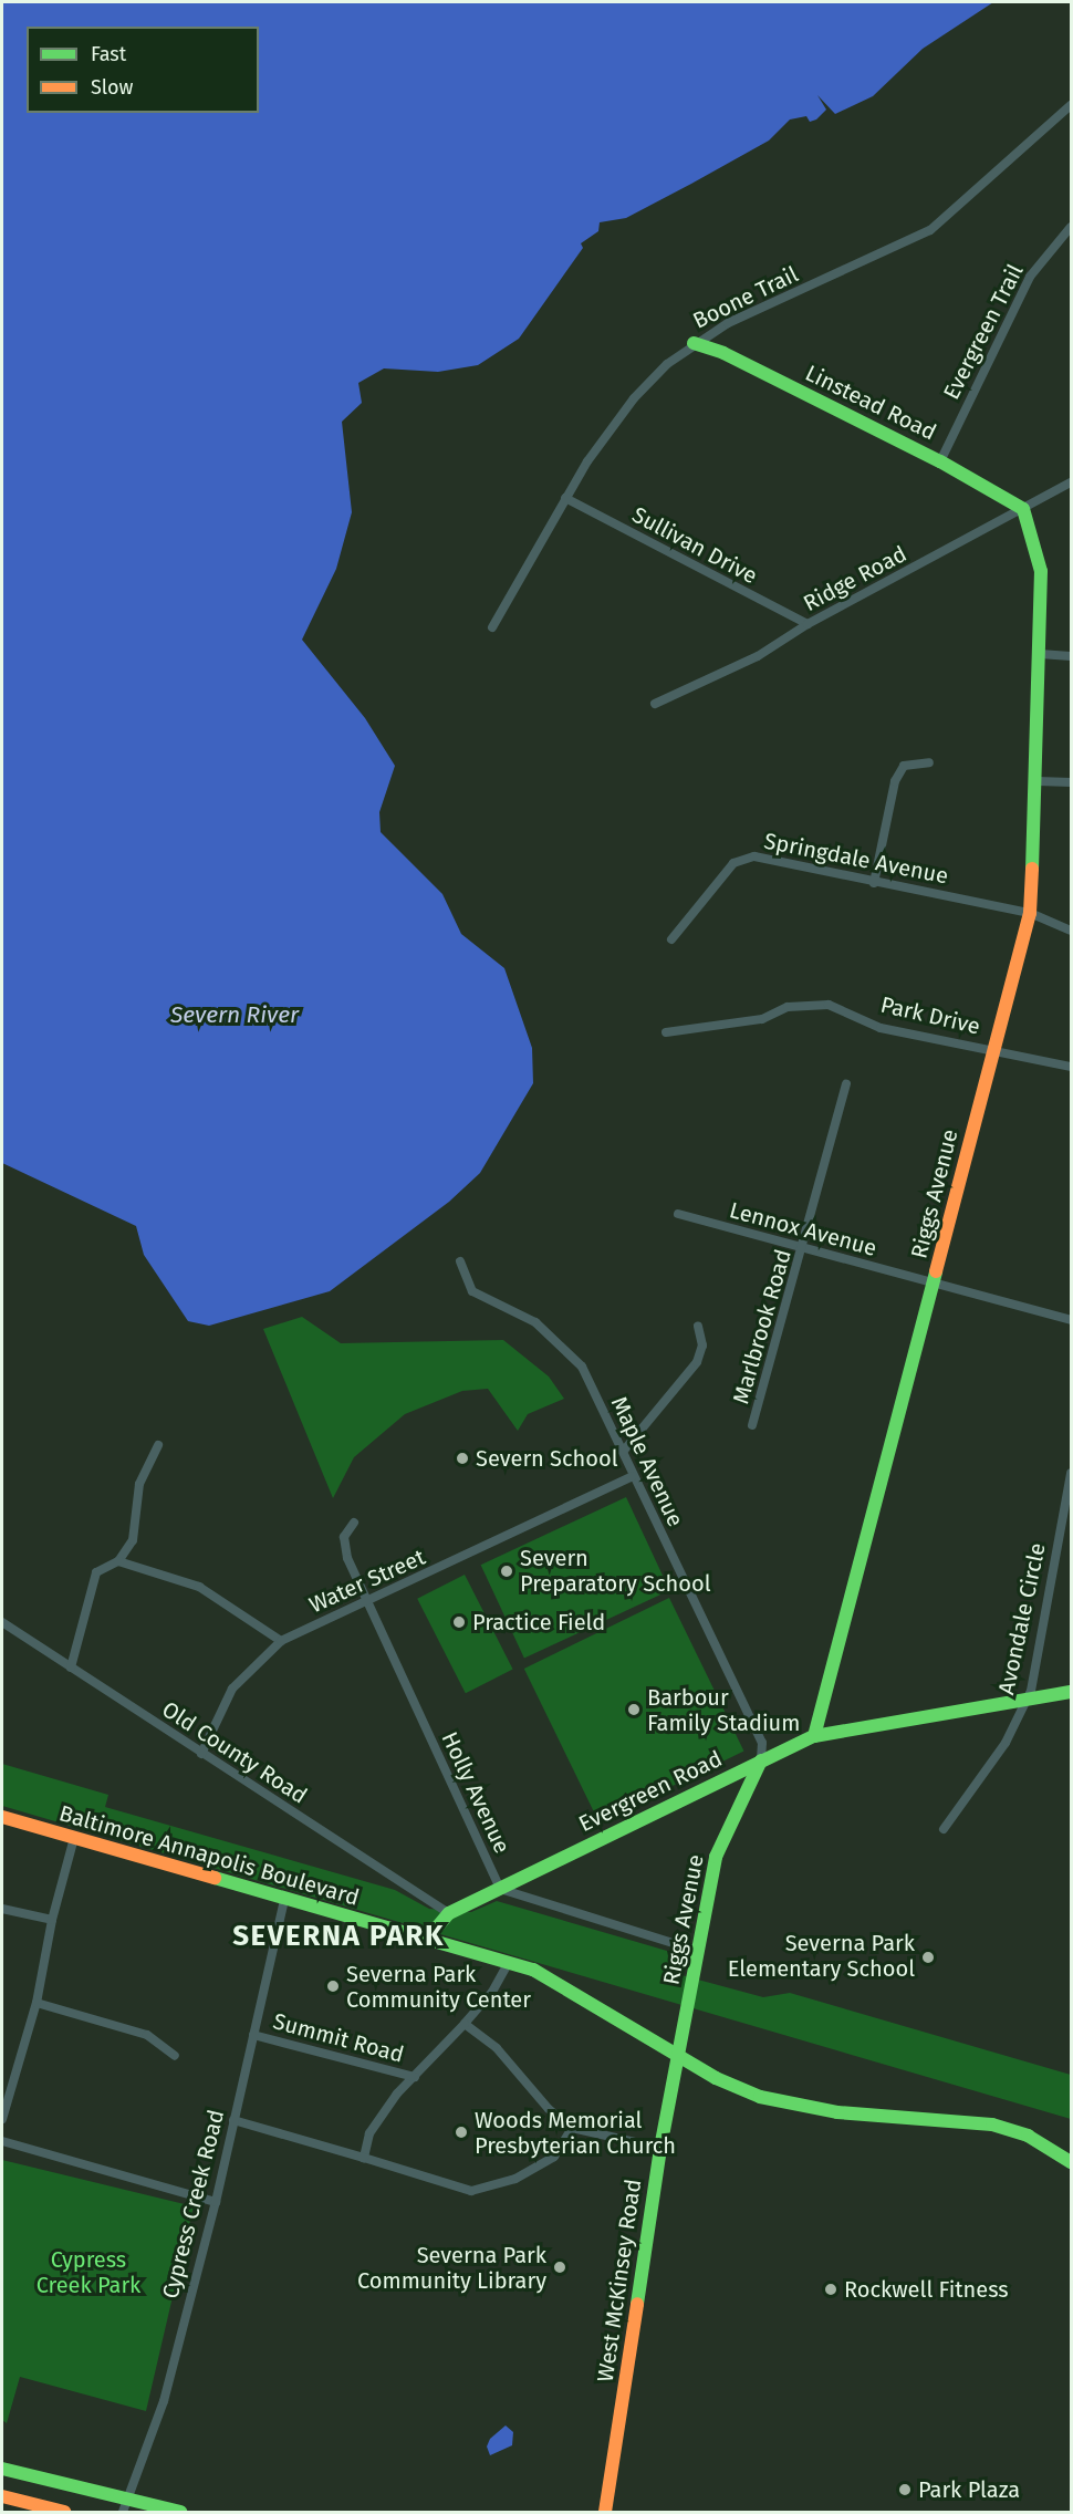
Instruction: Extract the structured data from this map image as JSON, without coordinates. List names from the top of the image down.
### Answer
{
  "streets": {
    "main road": [
      "Linstead Road",
      "Riggs Avenue",
      "Evergreen Road",
      "Baltimore Annapolis Boulevard",
      "West McKinsey Road"
    ],
    "street": [
      "Boone Trail",
      "Evergreen Trail",
      "Sullivan Drive",
      "Ridge Road",
      "Springdale Avenue",
      "Park Drive",
      "Lennox Avenue",
      "Marlbrook Road",
      "Maple Avenue",
      "Water Street",
      "Avondale Circle",
      "Old County Road",
      "Holly Avenue",
      "Summit Road",
      "Cypress Creek Road"
    ]
  },
  "crossings": [
    ["Boone Trail", "Linstead Road"],
    ["Boone Trail", "Sullivan Drive"],
    ["Evergreen Trail", "Linstead Road"],
    ["Linstead Road", "Ridge Road"],
    ["Linstead Road", "Riggs Avenue"],
    ["Sullivan Drive", "Ridge Road"],
    ["Ridge Road", "Riggs Avenue"],
    ["Springdale Avenue", "Riggs Avenue"],
    ["Park Drive", "Riggs Avenue"],
    ["Riggs Avenue", "Lennox Avenue"],
    ["Riggs Avenue", "Maple Avenue"],
    ["Riggs Avenue", "Evergreen Road"],
    ["Riggs Avenue", "Baltimore Annapolis Boulevard"],
    ["Riggs Avenue", "West McKinsey Road"],
    ["Lennox Avenue", "Marlbrook Road"],
    ["Maple Avenue", "Water Street"],
    ["Maple Avenue", "Evergreen Road"],
    ["Water Street", "Holly Avenue"],
    ["Avondale Circle", "Evergreen Road"],
    ["Old County Road", "Evergreen Road"],
    ["Evergreen Road", "Holly Avenue"],
    ["Evergreen Road", "Baltimore Annapolis Boulevard"],
    ["Baltimore Annapolis Boulevard", "Cypress Creek Road"],
    ["Baltimore Annapolis Boulevard", "West McKinsey Road"],
    ["Summit Road", "Cypress Creek Road"]
  ],
  "districts": ["SEVERNA PARK"],
  "water": ["Severn River"],
  "parks": ["Cypress Creek Park"],
  "places": [
    "Severn School",
    "Severn Preparatory School",
    "Practice Field",
    "Barbour Family Stadium",
    "Severna Park Elementary School",
    "Severna Park Community Center",
    "Woods Memorial Presbyterian Church",
    "Severna Park Community Library",
    "Rockwell Fitness",
    "Park Plaza"
  ],
  "legend": ["Fast", "Slow"]
}
